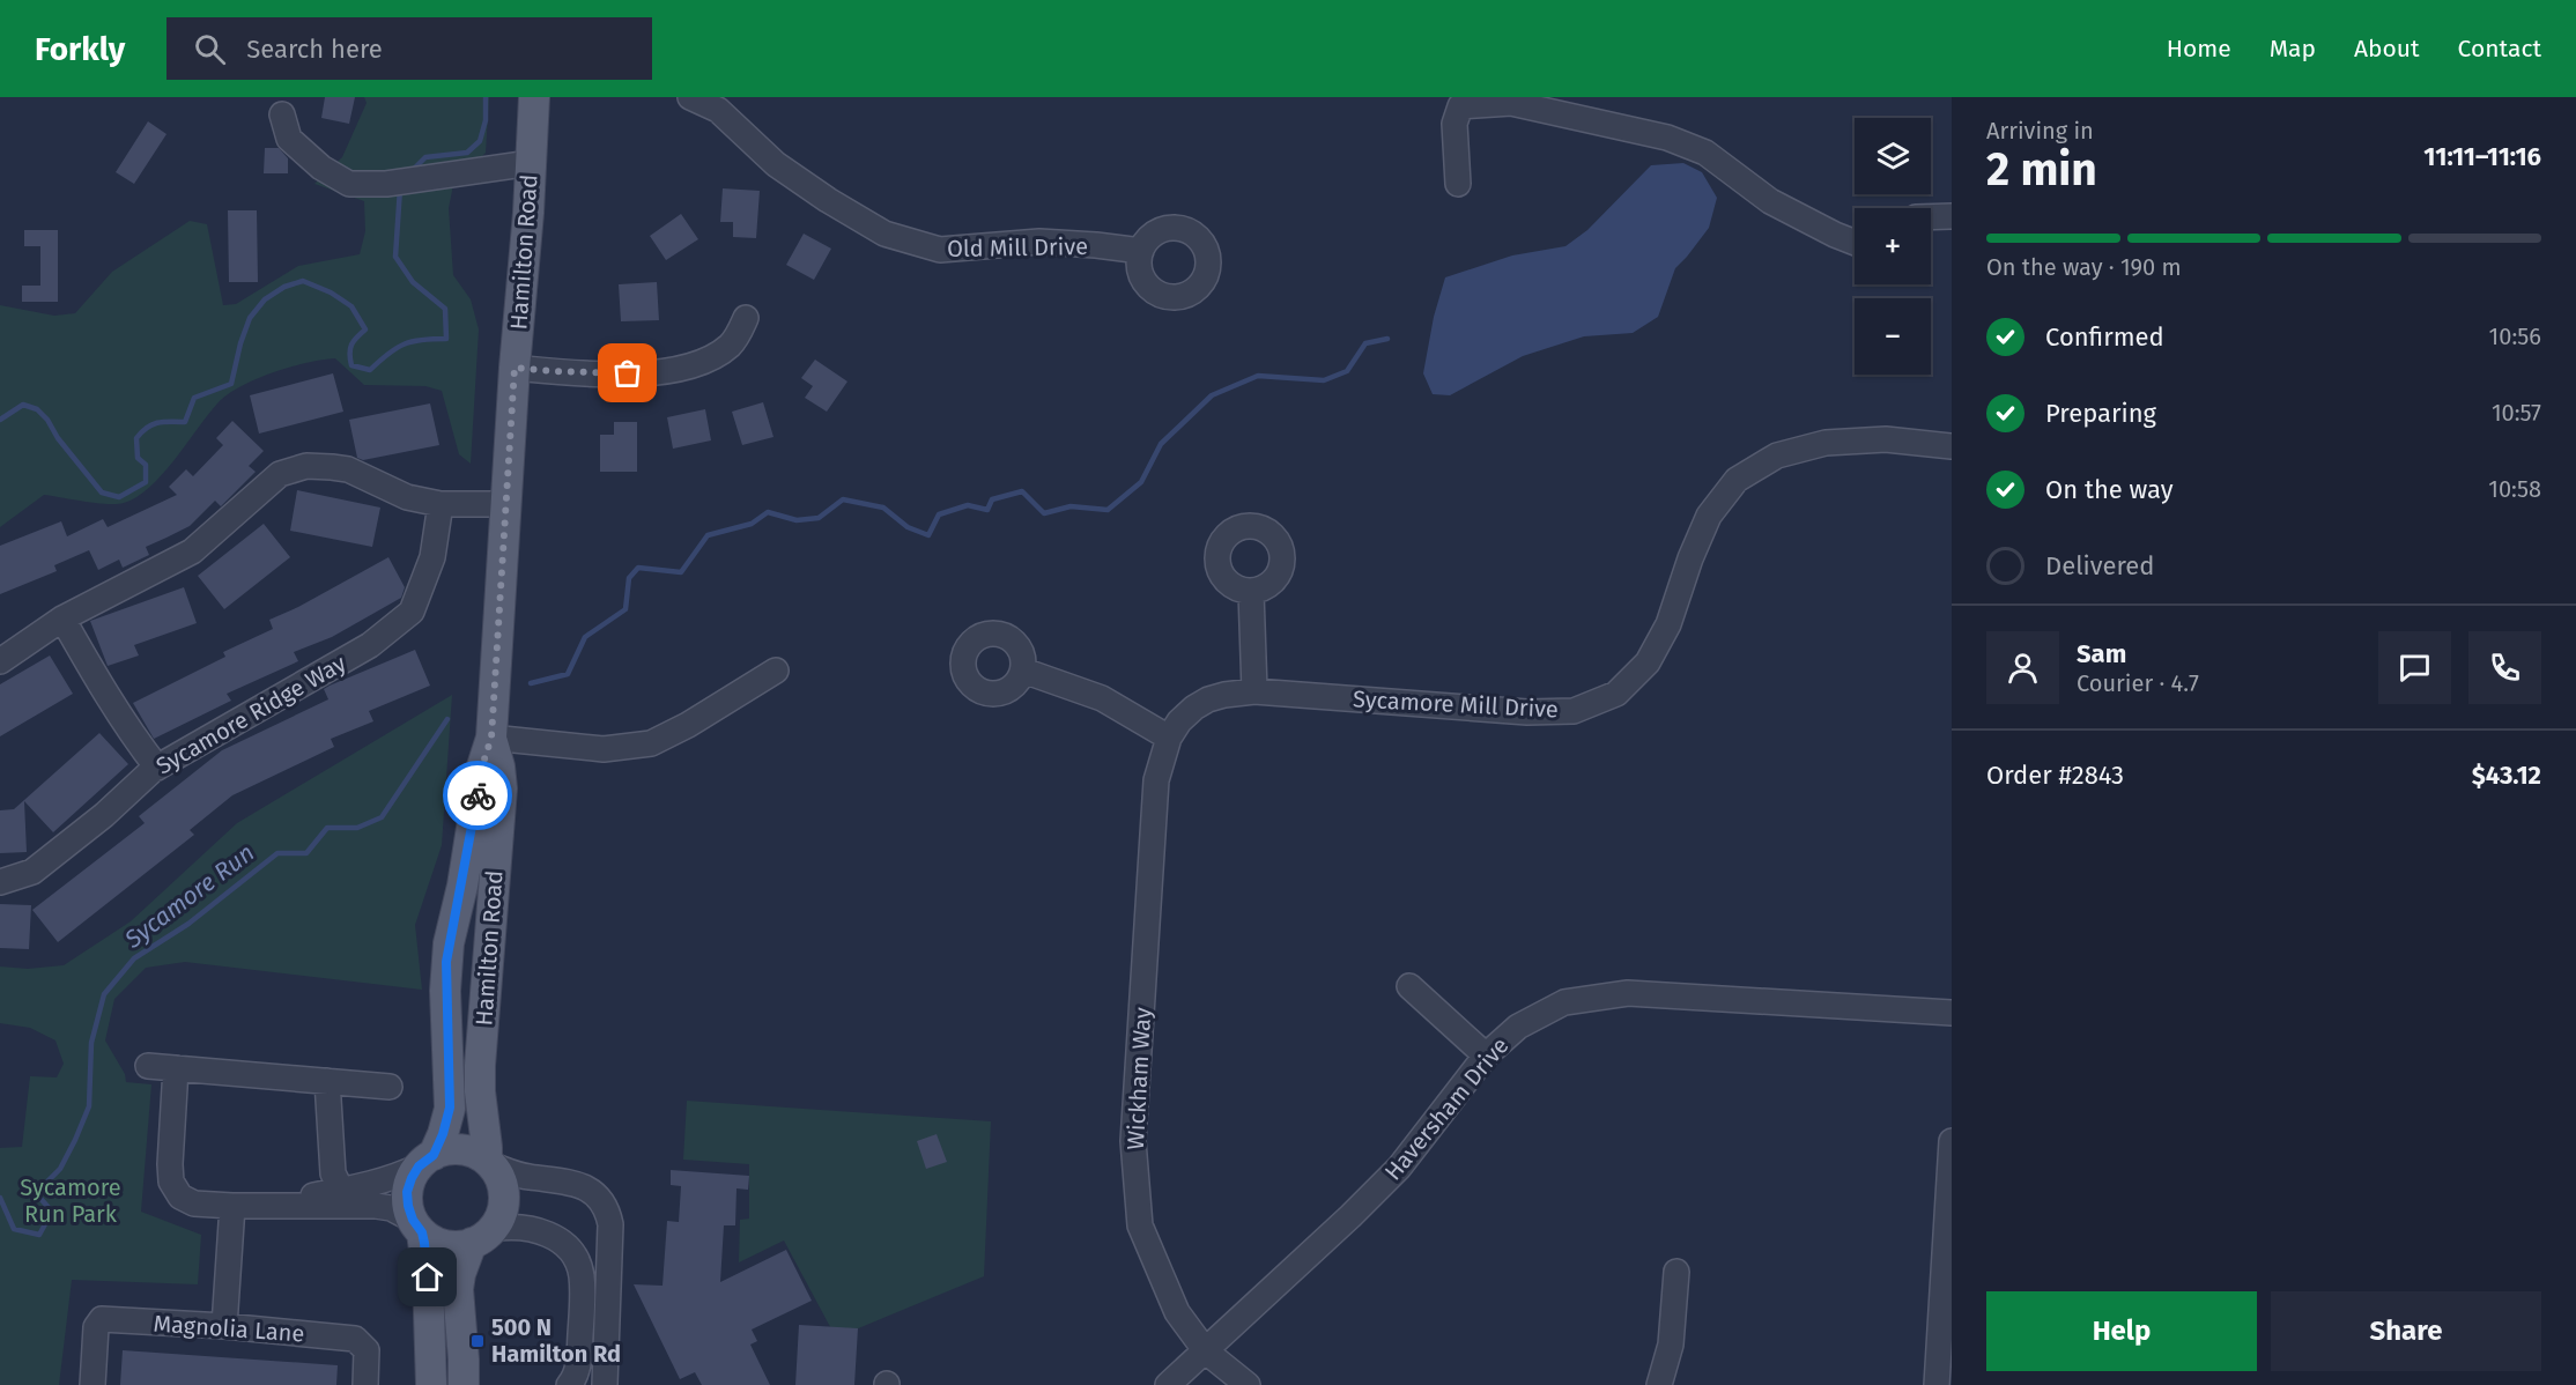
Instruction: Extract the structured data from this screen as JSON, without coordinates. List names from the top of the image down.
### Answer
{
  "streets": {
    "main road": ["Hamilton Road"],
    "street": [
      "Old Mill Drive",
      "Sycamore Mill Drive",
      "Sycamore Ridge Way",
      "Wickham Way",
      "Haversham Drive",
      "Magnolia Lane"
    ]
  },
  "crossings": [
    ["Sycamore Mill Drive", "Wickham Way"],
    ["Wickham Way", "Haversham Drive"]
  ],
  "water": ["Sycamore Run"],
  "parks": ["Sycamore Run Park"],
  "places": {
    "transit": ["500 N Hamilton Rd"]
  },
  "page": {
    "header": "Forkly",
    "search": "Search here",
    "nav": [
      "Home",
      "Map",
      "About",
      "Contact"
    ],
    "heading": ["2 min", "Arriving in", "11:11–11:16"],
    "panel": [
      "Sam",
      "Courier · 4.7",
      "Order #2843",
      "$43.12"
    ],
    "map_buttons": ["+", "−"],
    "bar": "On the way · 190 m",
    "list": [
      ["Confirmed", "10:56"],
      ["Preparing", "10:57"],
      ["On the way", "10:58"],
      "Delivered"
    ],
    "buttons": ["Help", "Share"]
  }
}
